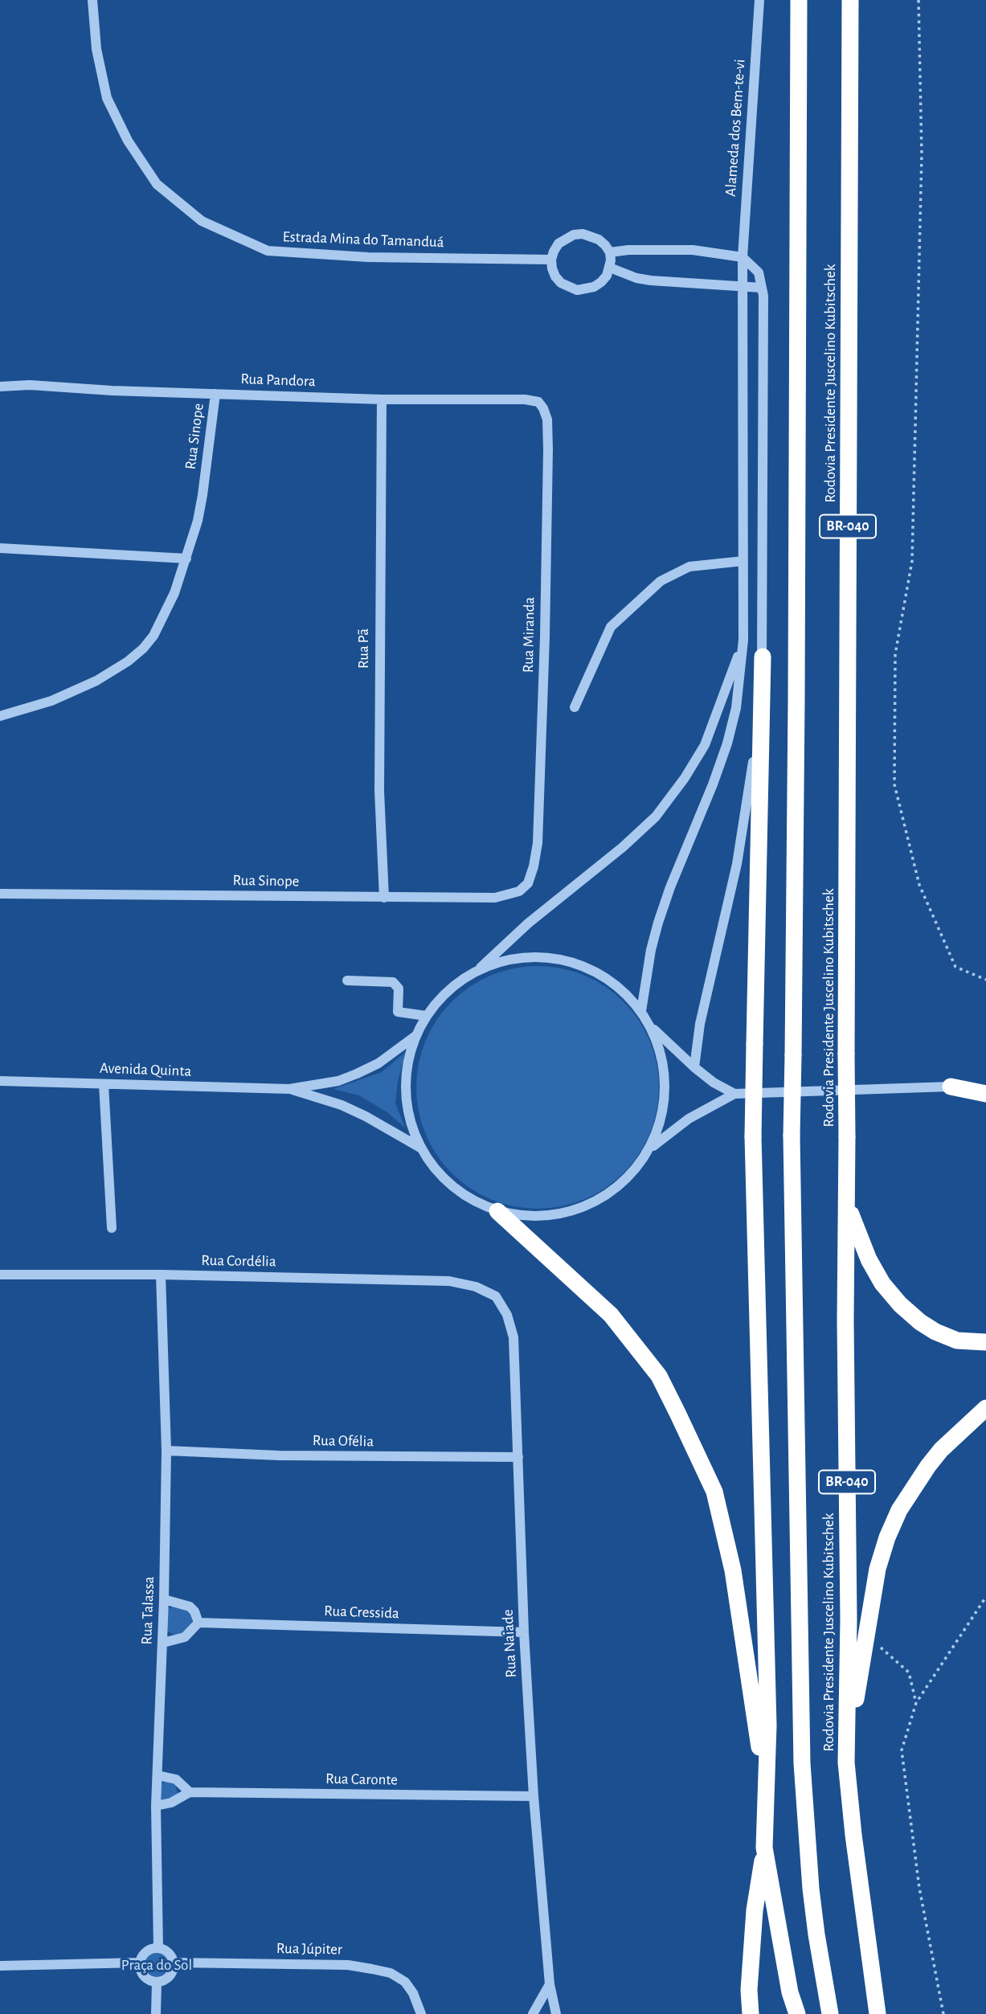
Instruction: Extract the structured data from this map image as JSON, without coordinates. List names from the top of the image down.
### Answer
{
  "streets": {
    "highway": ["Rodovia Presidente Juscelino Kubitschek", "BR-040"],
    "street": [
      "Alameda dos Bem-te-vi",
      "Estrada Mina do Tamanduá",
      "Rua Pandora",
      "Rua Sinope",
      "Rua Miranda",
      "Rua Pã",
      "Avenida Quinta",
      "Rua Cordélia",
      "Rua Ofélia",
      "Rua Talassa",
      "Rua Cressida",
      "Rua Naiade",
      "Rua Caronte",
      "Rua Júpiter"
    ]
  },
  "crossings": [
    ["Rua Pandora", "Rua Sinope"],
    ["Rua Pandora", "Rua Miranda"],
    ["Rua Pandora", "Rua Pã"],
    ["Rua Sinope", "Rua Miranda"],
    ["Rua Sinope", "Rua Pã"],
    ["Rua Cordélia", "Rua Talassa"],
    ["Rua Cordélia", "Rua Naiade"],
    ["Rua Ofélia", "Rua Talassa"],
    ["Rua Ofélia", "Rua Naiade"],
    ["Rua Talassa", "Rua Caronte"],
    ["Rua Talassa", "Rua Júpiter"],
    ["Rua Cressida", "Rua Naiade"],
    ["Rua Naiade", "Rua Caronte"]
  ],
  "parks": ["Praça do Sol"]
}
